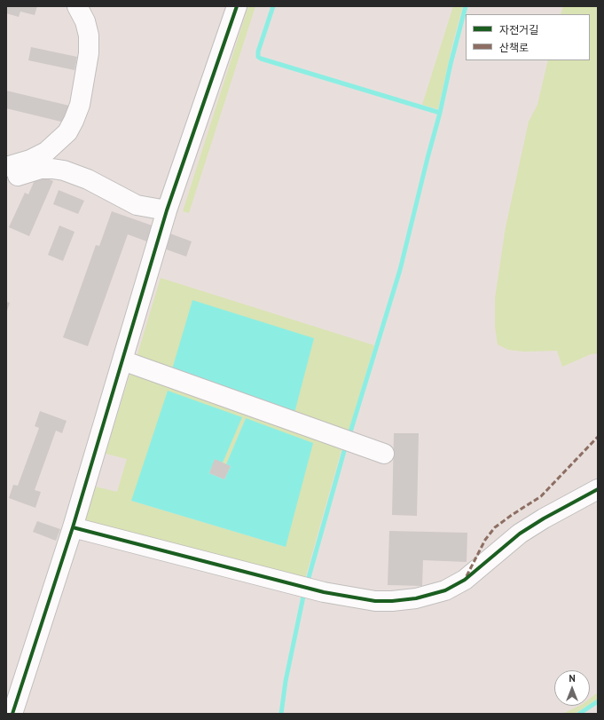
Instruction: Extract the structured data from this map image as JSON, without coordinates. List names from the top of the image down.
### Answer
{
  "legend": ["자전거길", "산책로"],
  "north": "top"
}
